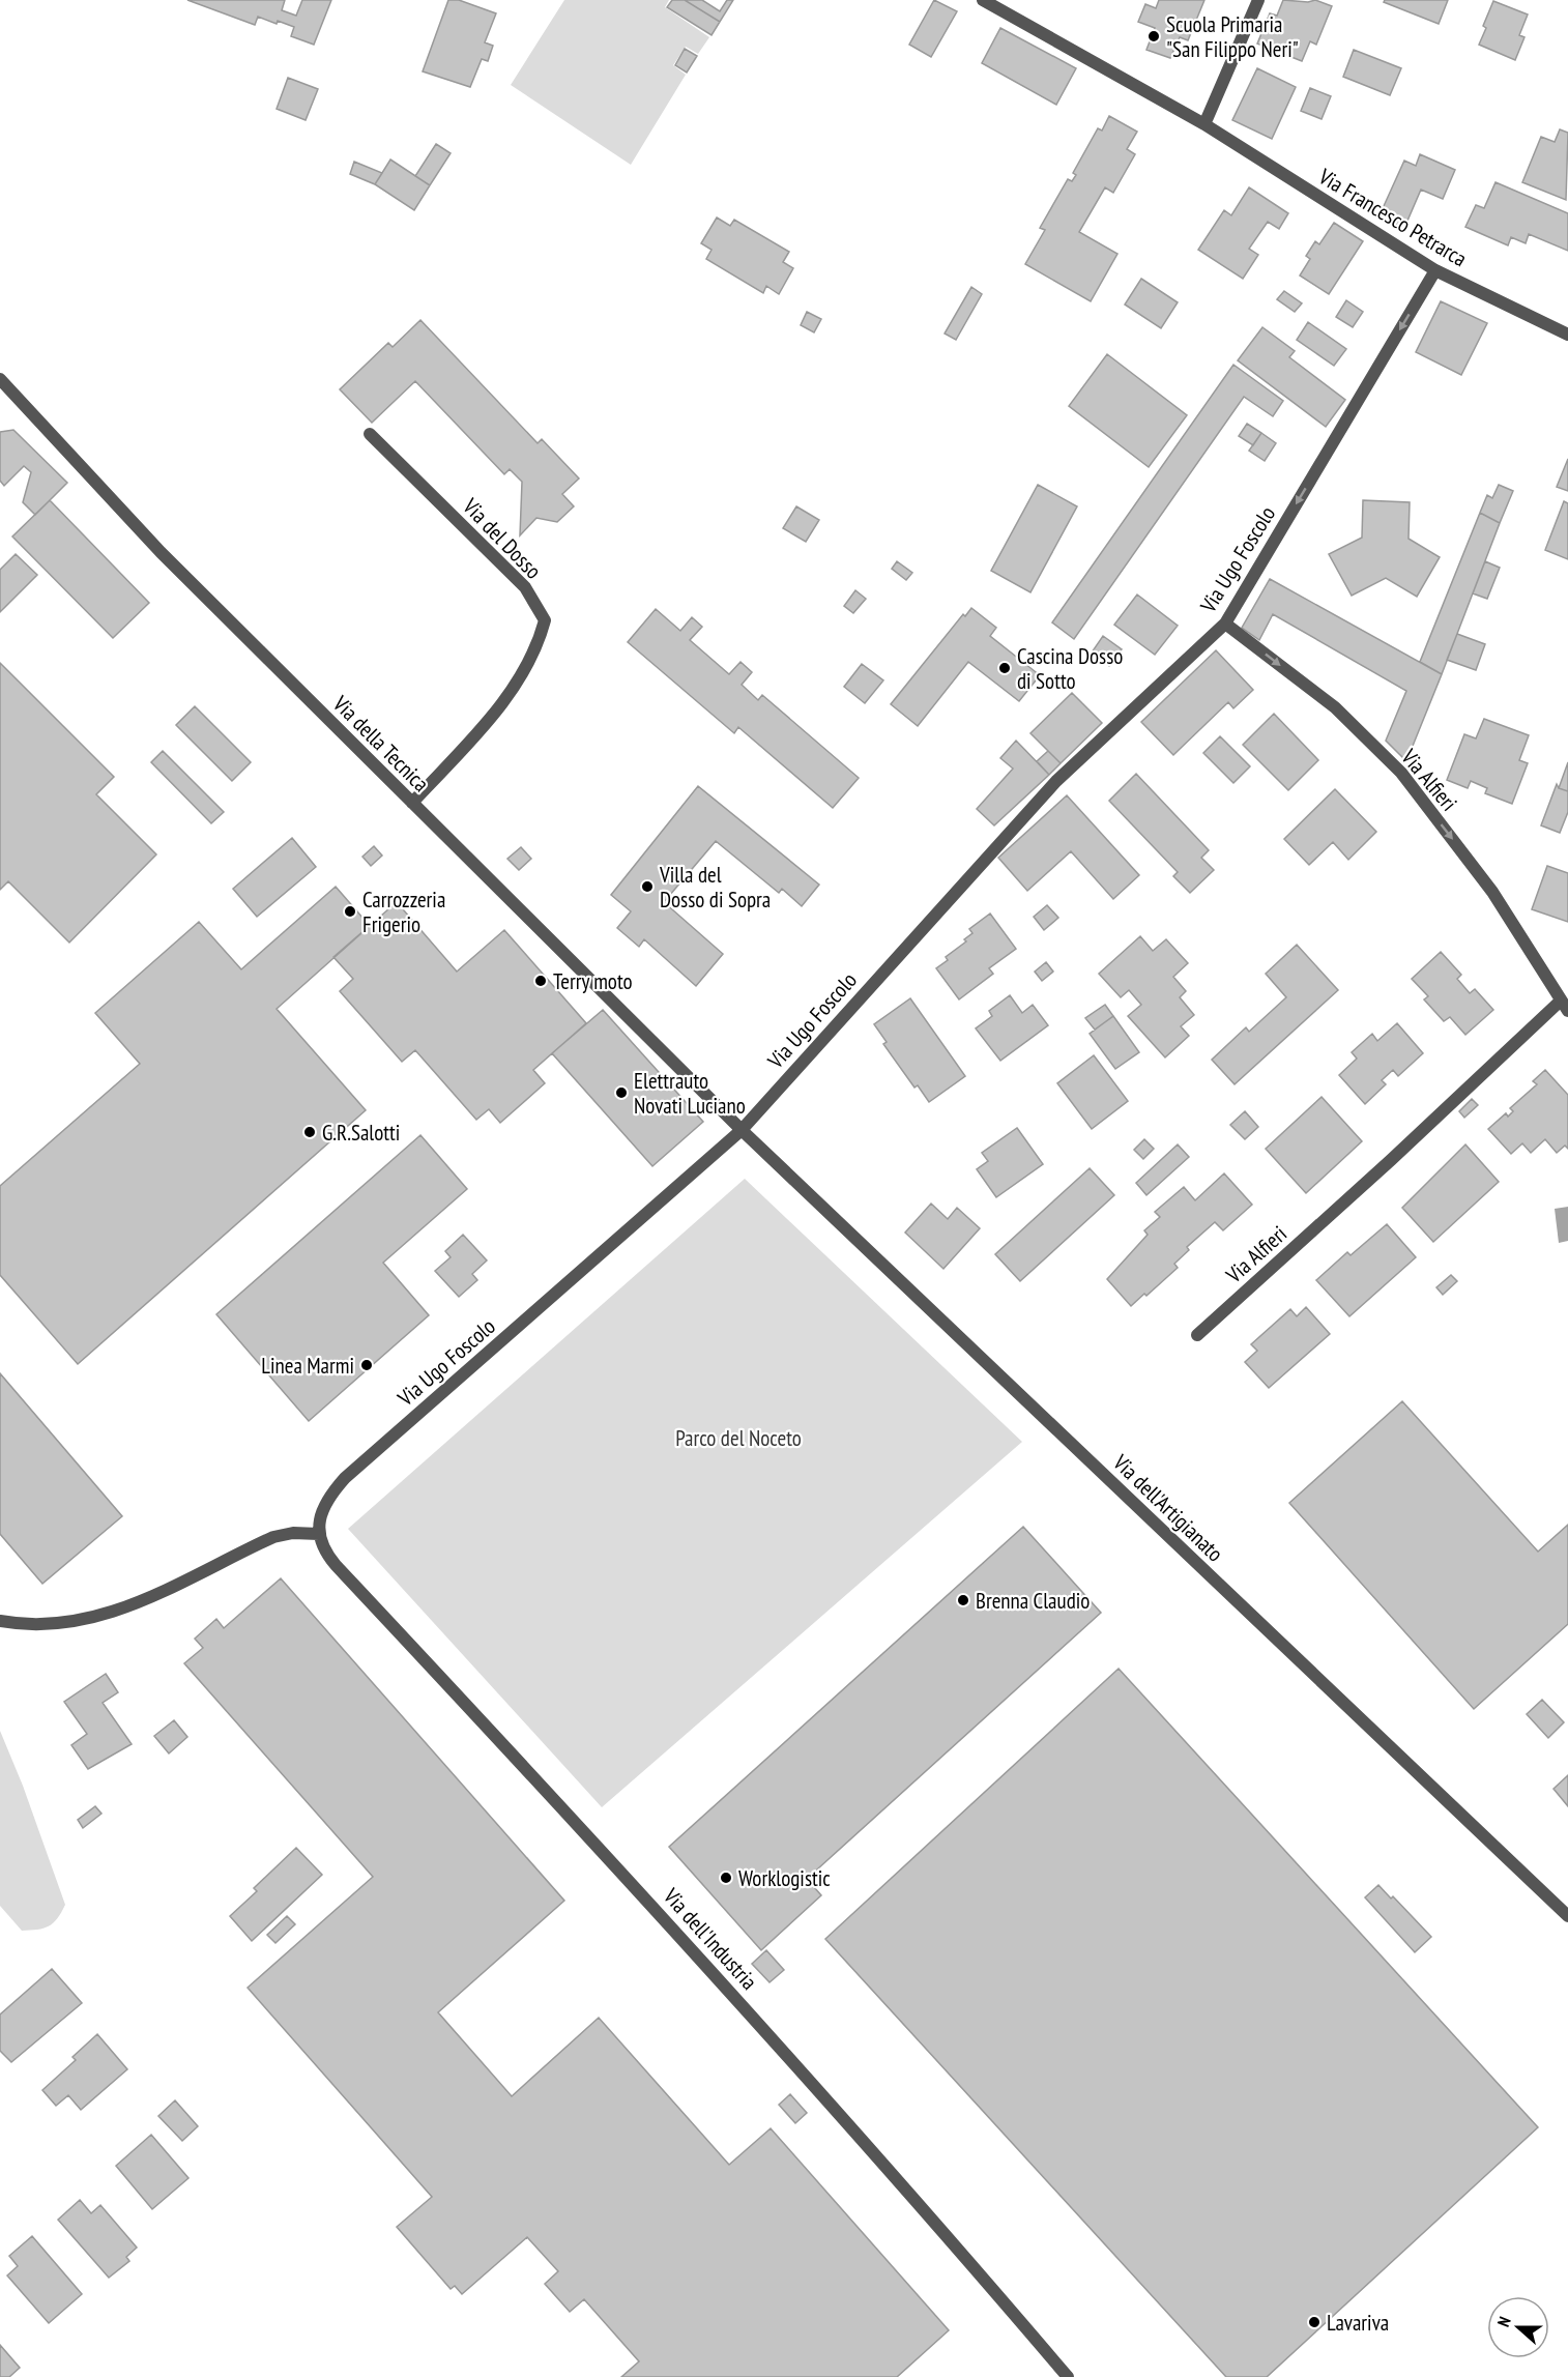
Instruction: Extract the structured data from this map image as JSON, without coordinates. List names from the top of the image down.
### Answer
{
  "streets": {
    "street": [
      "Via Francesco Petrarca",
      "Via del Dosso",
      "Via Ugo Foscolo",
      "Via della Tecnica",
      "Via Alfieri",
      "Via dell'Artigianato",
      "Via dell'Industria"
    ]
  },
  "crossings": [
    ["Via Francesco Petrarca", "Via Ugo Foscolo"],
    ["Via del Dosso", "Via della Tecnica"],
    ["Via Ugo Foscolo", "Via della Tecnica"],
    ["Via Ugo Foscolo", "Via Alfieri"],
    ["Via Ugo Foscolo", "Via dell'Artigianato"],
    ["Via Ugo Foscolo", "Via dell'Industria"],
    ["Via della Tecnica", "Via dell'Artigianato"]
  ],
  "one_way": ["Via Alfieri"],
  "parks": ["Parco del Noceto"],
  "places": [
    "Scuola Primaria \"San Filippo Neri\"",
    "Cascina Dosso di Sotto",
    "Villa del Dosso di Sopra",
    "Carrozzeria Frigerio",
    "Terry moto",
    "Elettrauto Novati Luciano",
    "G.R.Salotti",
    "Linea Marmi",
    "Brenna Claudio",
    "Worklogistic",
    "Lavariva"
  ],
  "north": "left"
}
